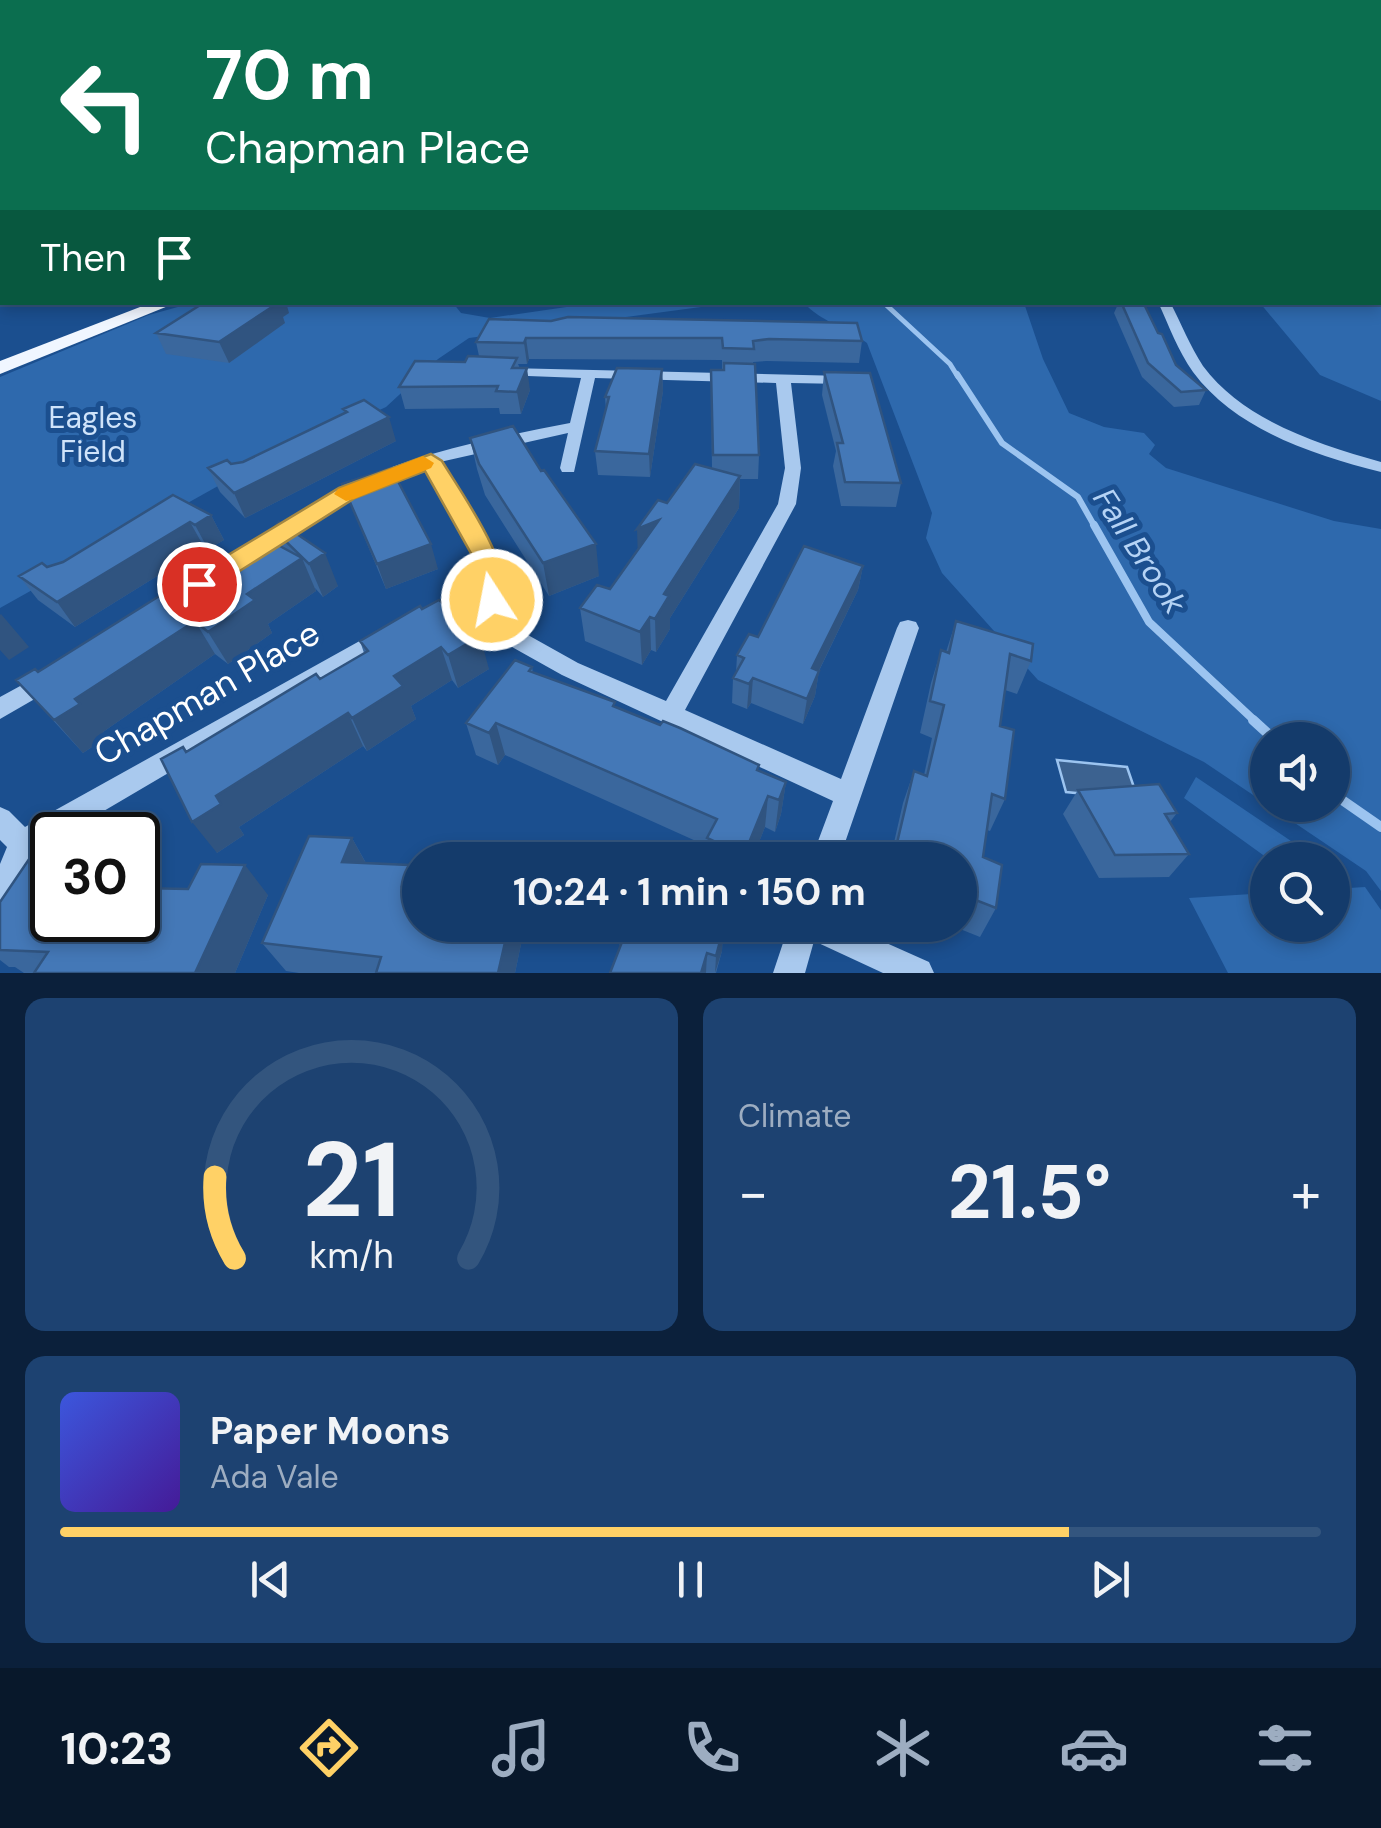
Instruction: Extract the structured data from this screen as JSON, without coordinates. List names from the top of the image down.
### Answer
{
  "streets": {
    "street": ["Chapman Place"]
  },
  "water": ["Fall Brook"],
  "parks": ["Eagles Field"],
  "page": {
    "turn": ["70 m", "Chapman Place"],
    "then": "Then",
    "limit": "30",
    "trip": "10:24 · 1 min · 150 m",
    "tile": "Climate",
    "heat": ["−", "21.5°", "+"],
    "song": ["Paper Moons", "Ada Vale"],
    "tabs": "10:23",
    "gauge": ["21", "km/h"]
  }
}
